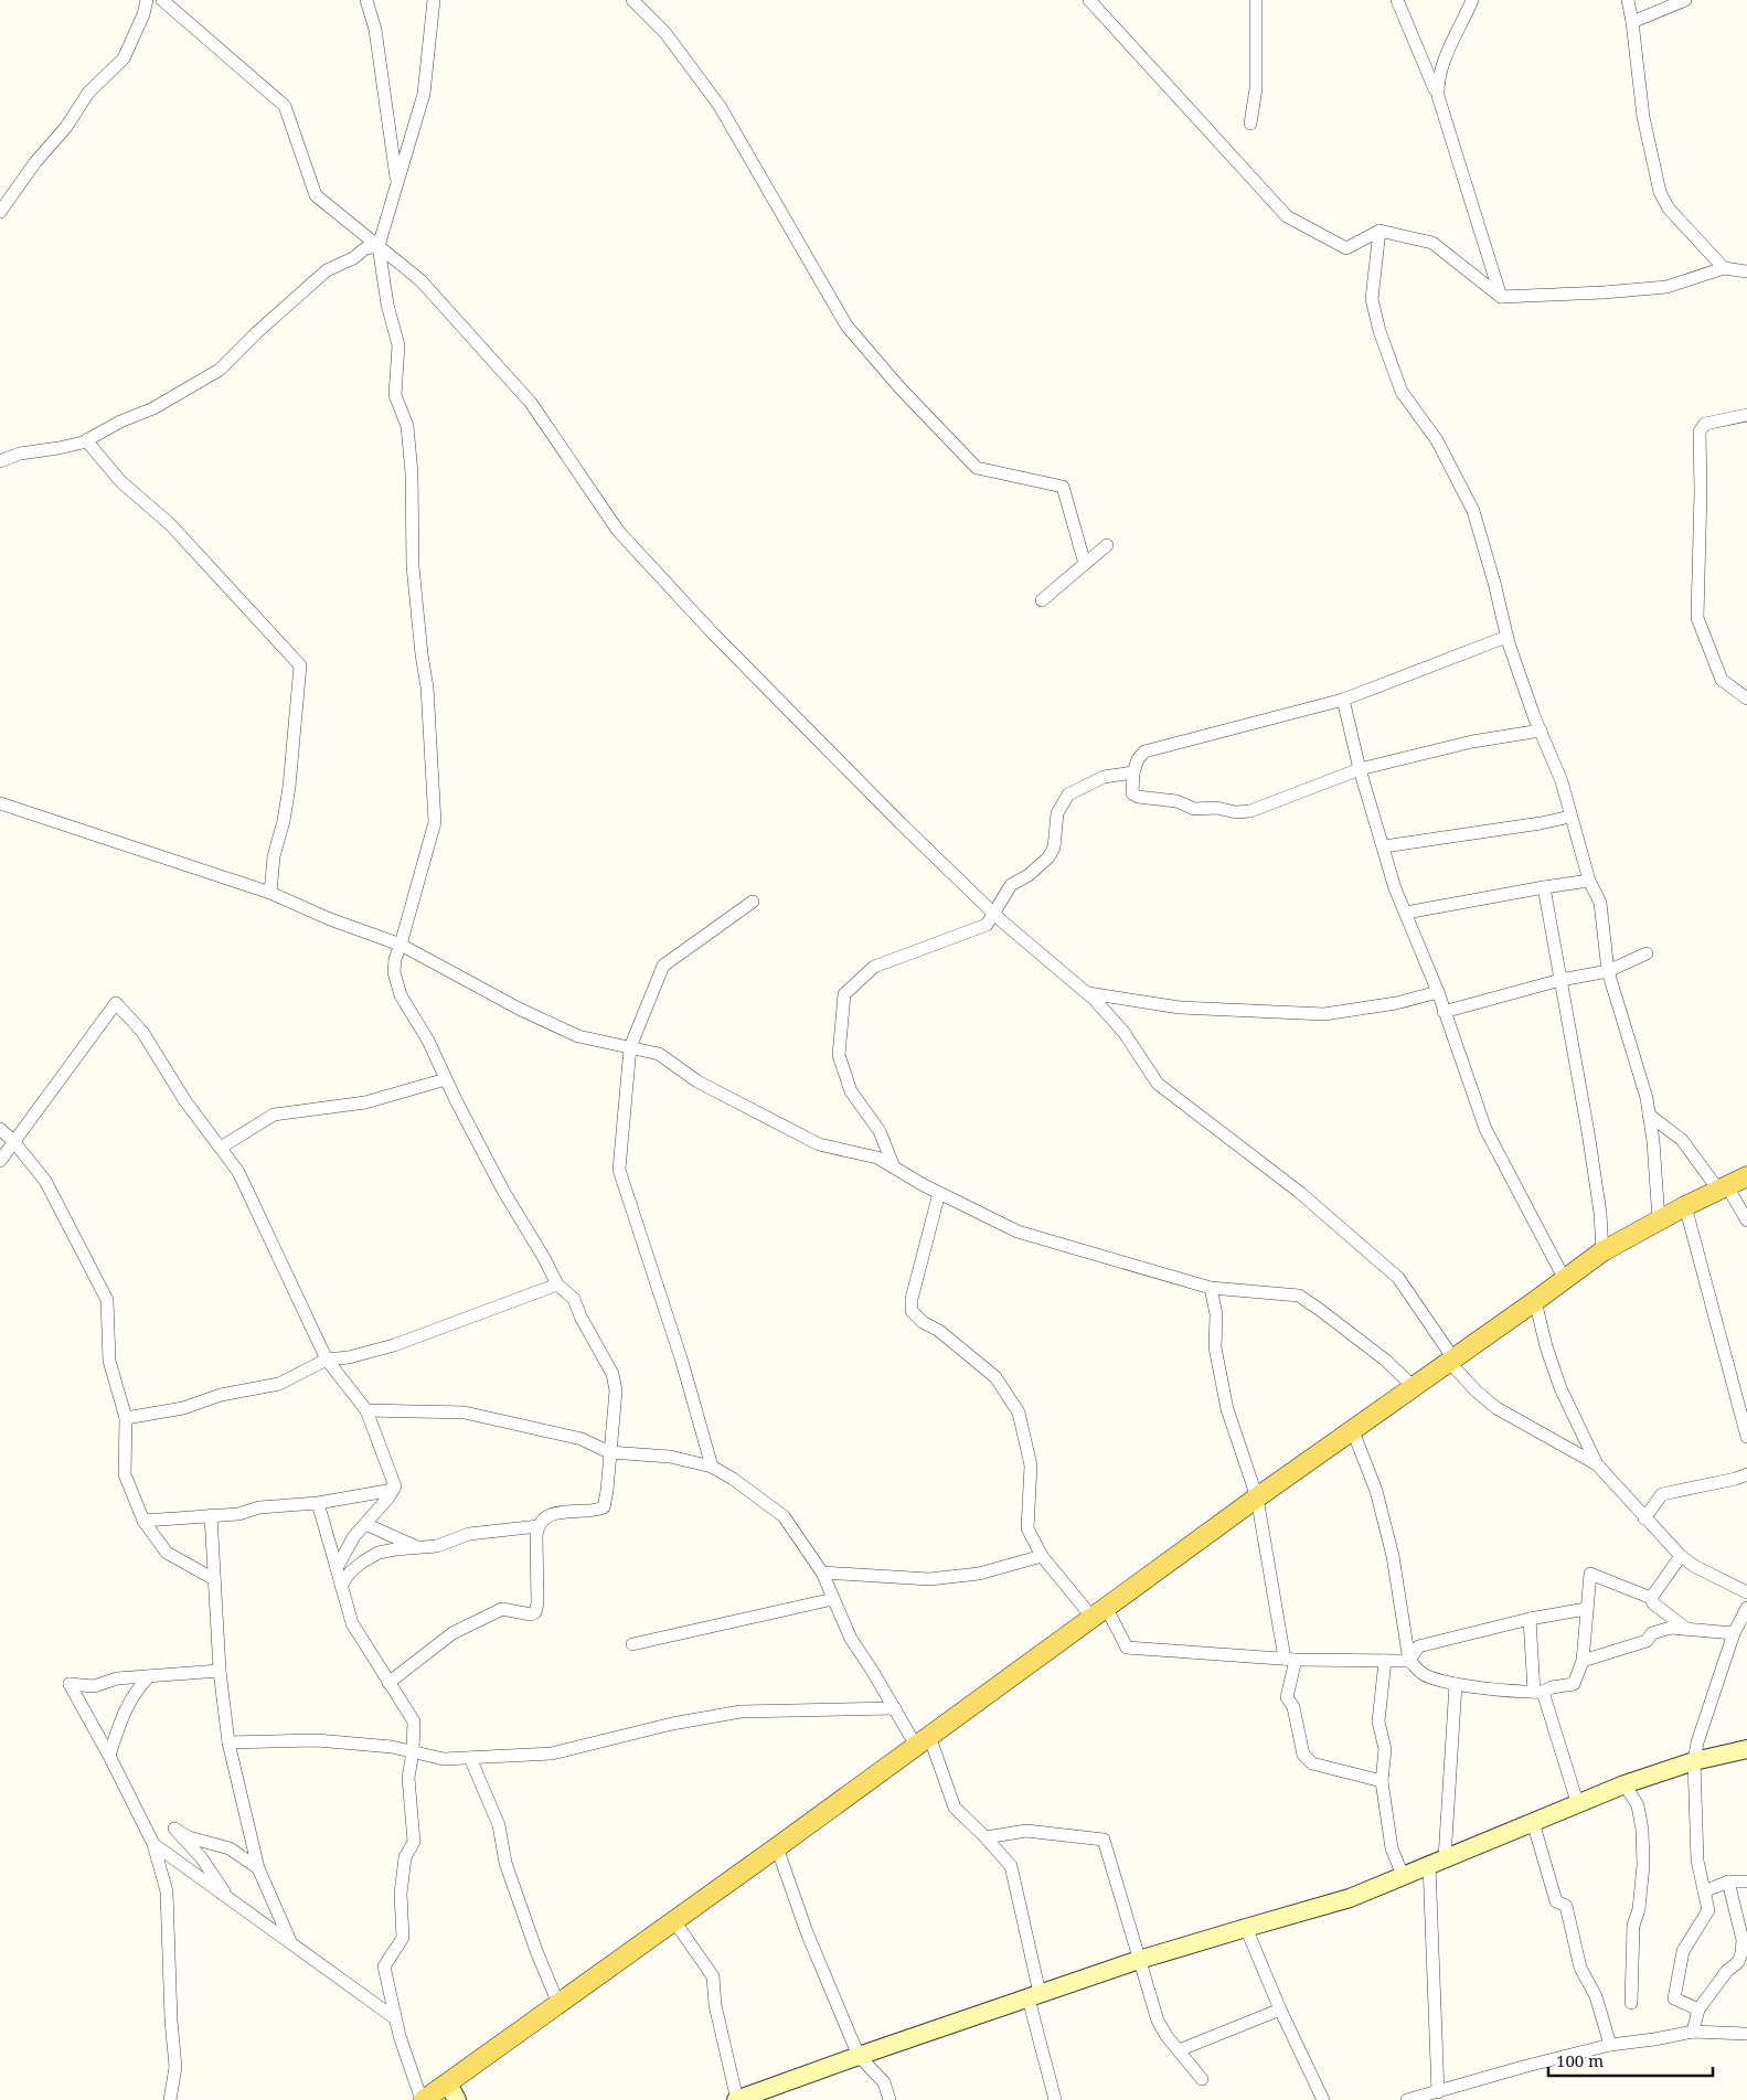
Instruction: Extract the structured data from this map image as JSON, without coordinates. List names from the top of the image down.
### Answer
{
  "scale_bar": "100 m"
}
